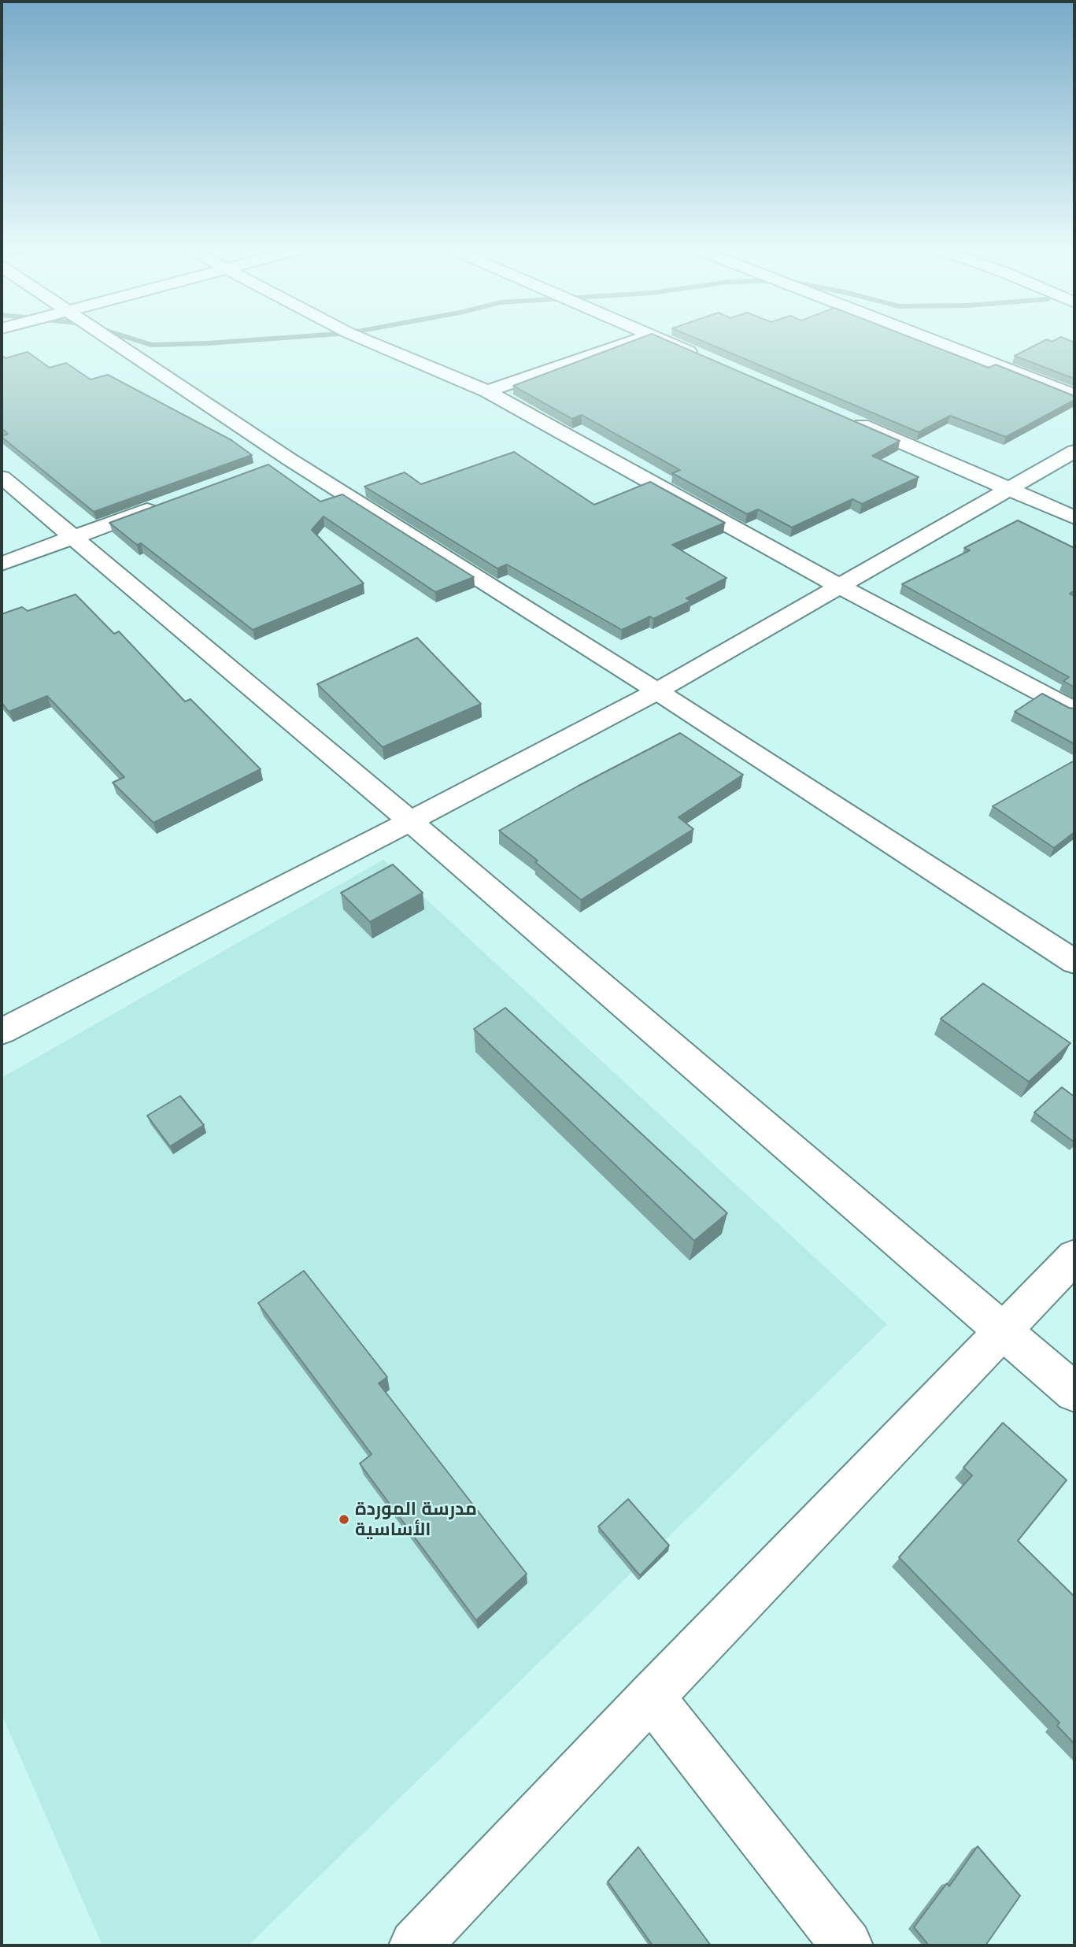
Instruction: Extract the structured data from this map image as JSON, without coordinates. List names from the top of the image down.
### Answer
{
  "places": ["مدرسة الموردة الأساسية"]
}
